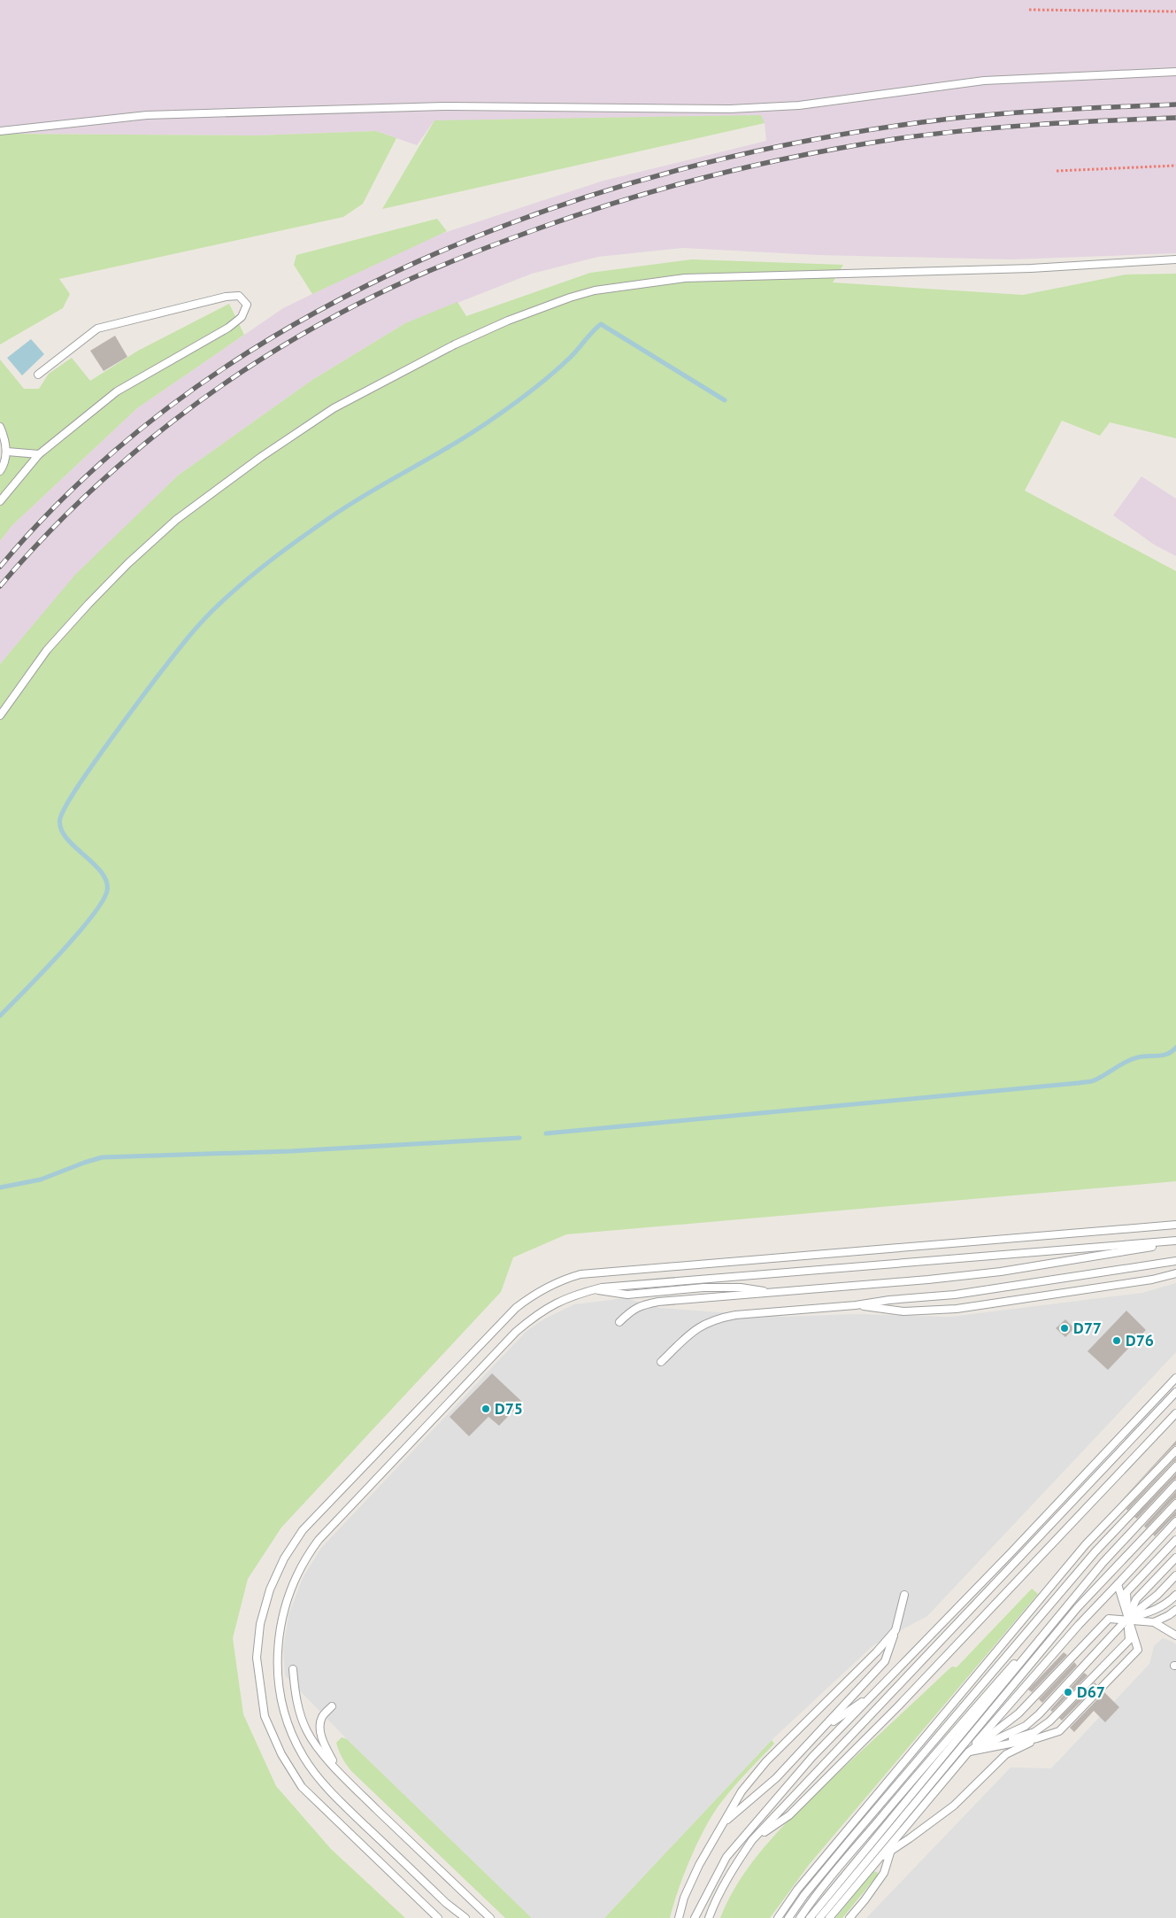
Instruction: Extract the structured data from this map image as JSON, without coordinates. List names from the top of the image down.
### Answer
{
  "places": [
    "D77",
    "D76",
    "D75",
    "D67"
  ]
}
